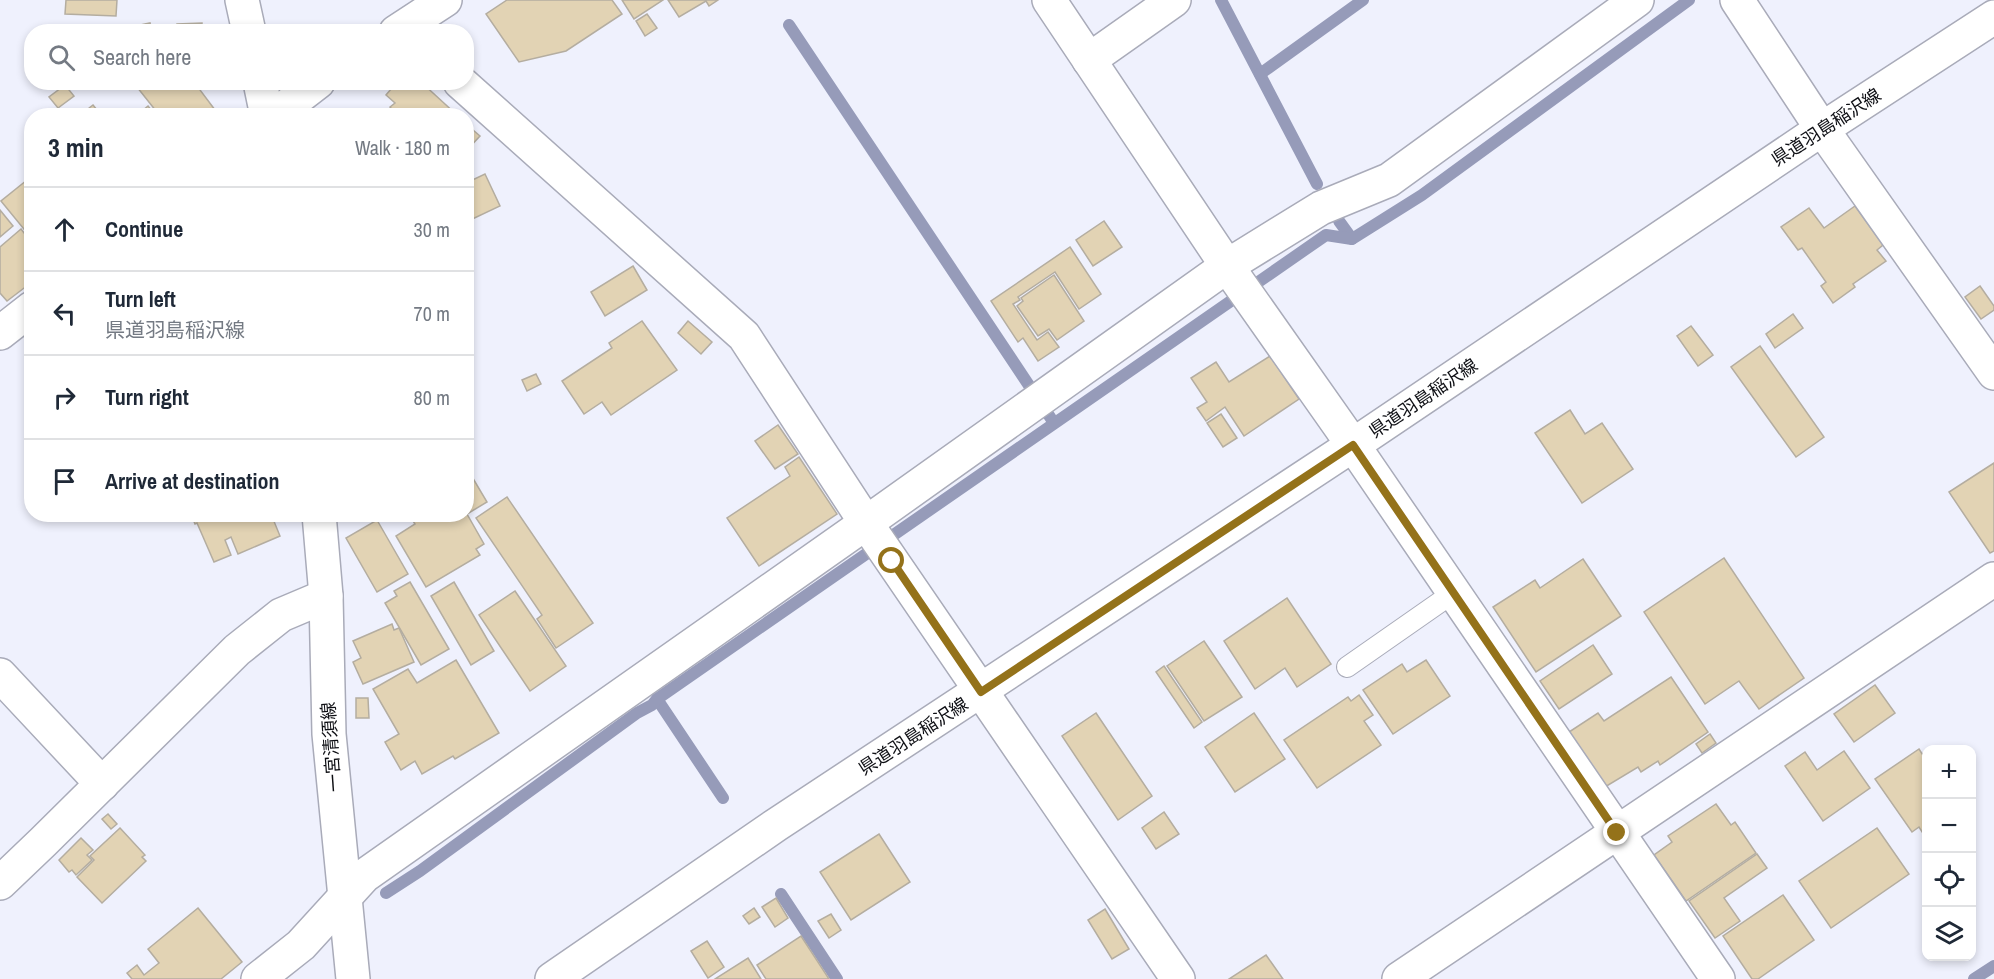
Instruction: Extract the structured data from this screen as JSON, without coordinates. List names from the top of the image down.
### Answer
{
  "streets": {
    "street": ["県道羽島稲沢線", "一宮清須線"]
  },
  "page": {
    "search": "Search here",
    "heading": ["3 min", "Walk · 180 m"],
    "list": [
      ["Continue", "30 m"],
      ["Turn left", "県道羽島稲沢線", "70 m"],
      ["Turn right", "80 m"],
      "Arrive at destination"
    ],
    "map_buttons": ["+", "−"]
  }
}
